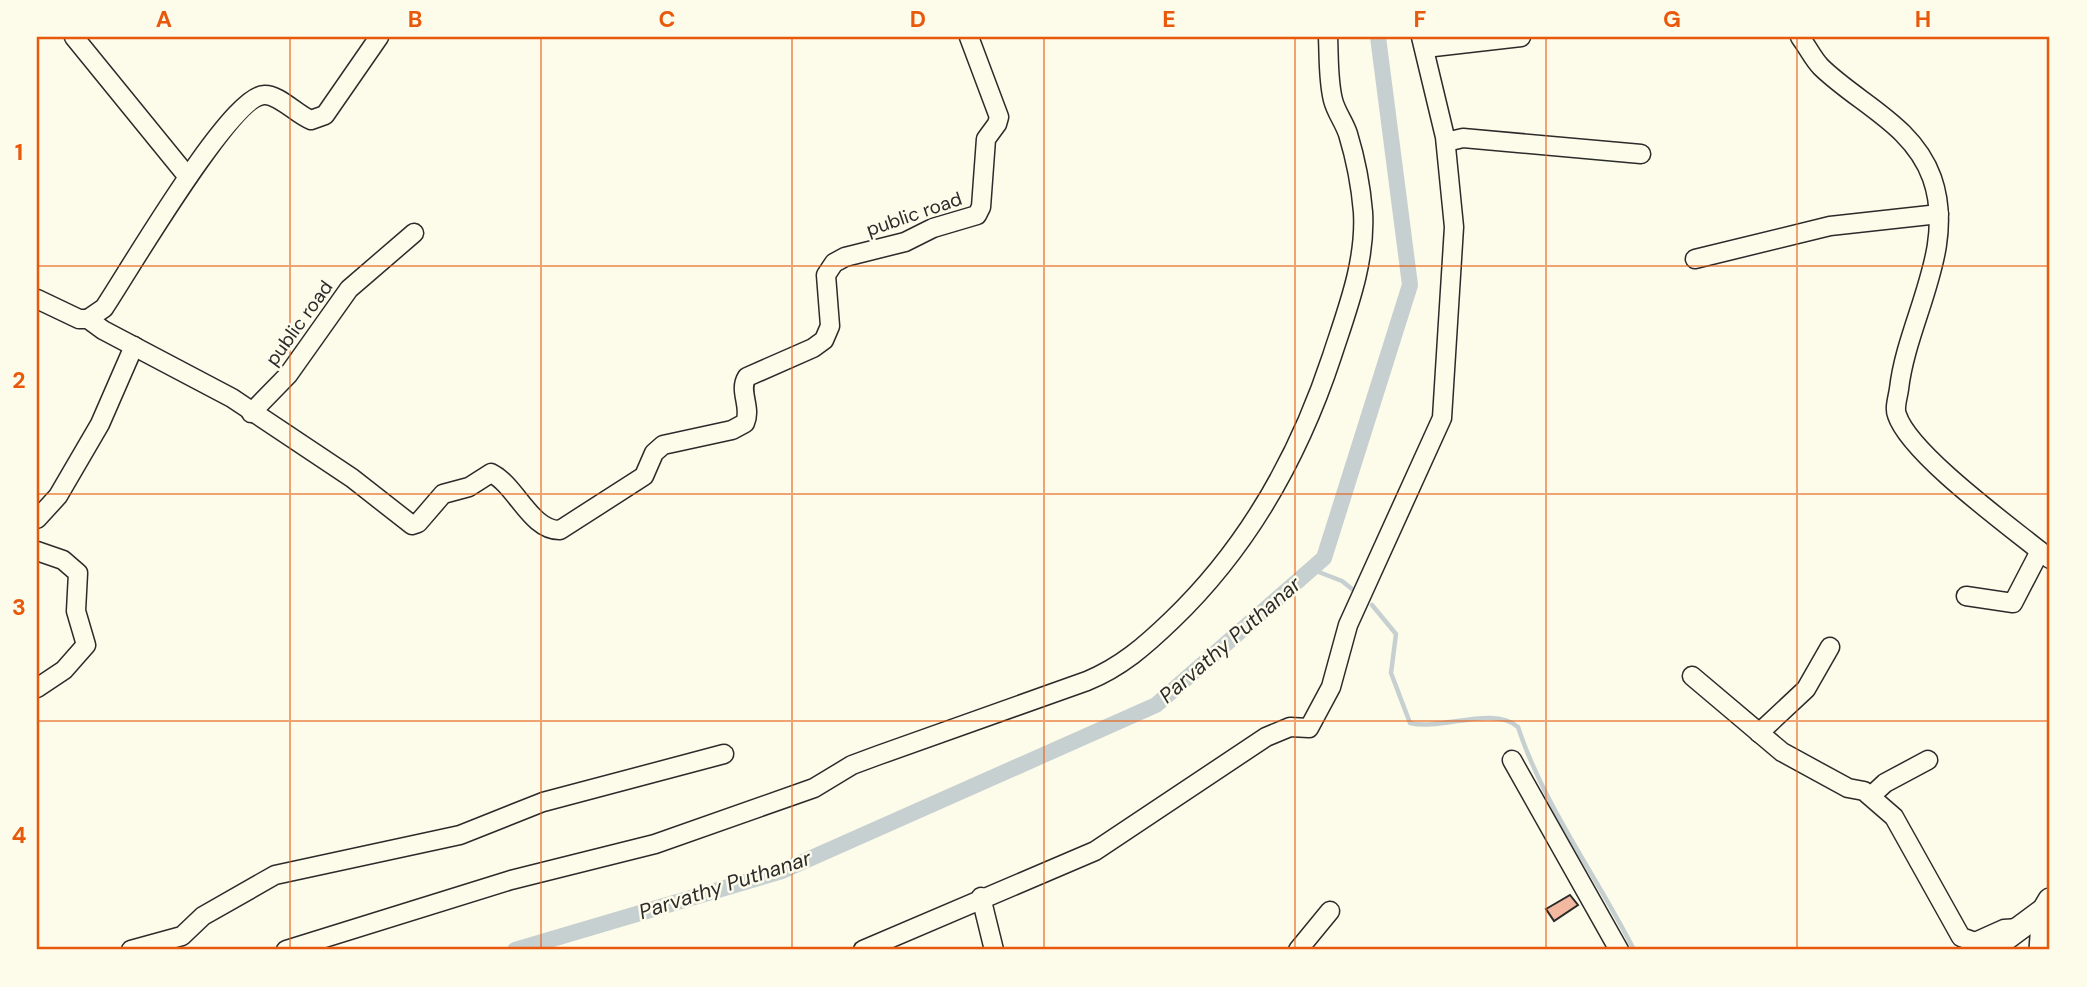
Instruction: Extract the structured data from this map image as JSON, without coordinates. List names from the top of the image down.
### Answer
{
  "streets": {
    "street": ["public road"]
  },
  "water": ["Parvathy Puthanar"],
  "grid": {
    "columns": [
      "A",
      "B",
      "C",
      "D",
      "E",
      "F",
      "G",
      "H"
    ],
    "rows": [
      "1",
      "2",
      "3",
      "4"
    ]
  }
}
